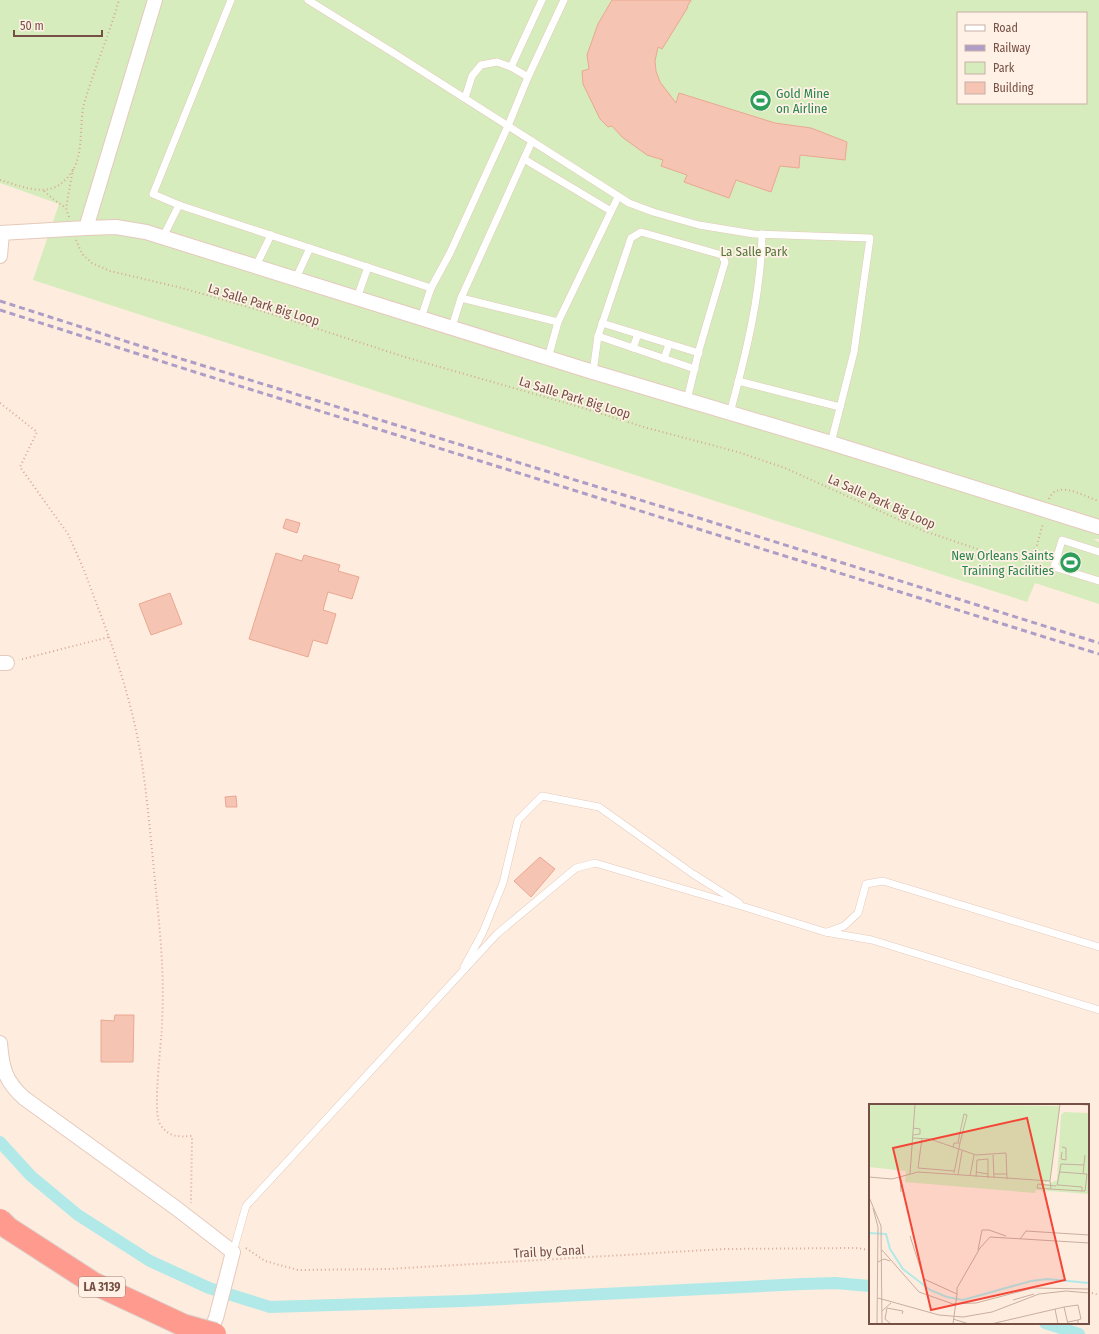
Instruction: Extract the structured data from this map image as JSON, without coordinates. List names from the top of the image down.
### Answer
{
  "streets": {
    "highway": ["LA 3139"],
    "path": ["La Salle Park Big Loop", "Trail by Canal"]
  },
  "parks": ["La Salle Park"],
  "places": {
    "sports": ["Gold Mine on Airline", "New Orleans Saints Training Facilities"]
  },
  "legend": [
    "Road",
    "Railway",
    "Park",
    "Building"
  ],
  "scale_bar": "50 m"
}
